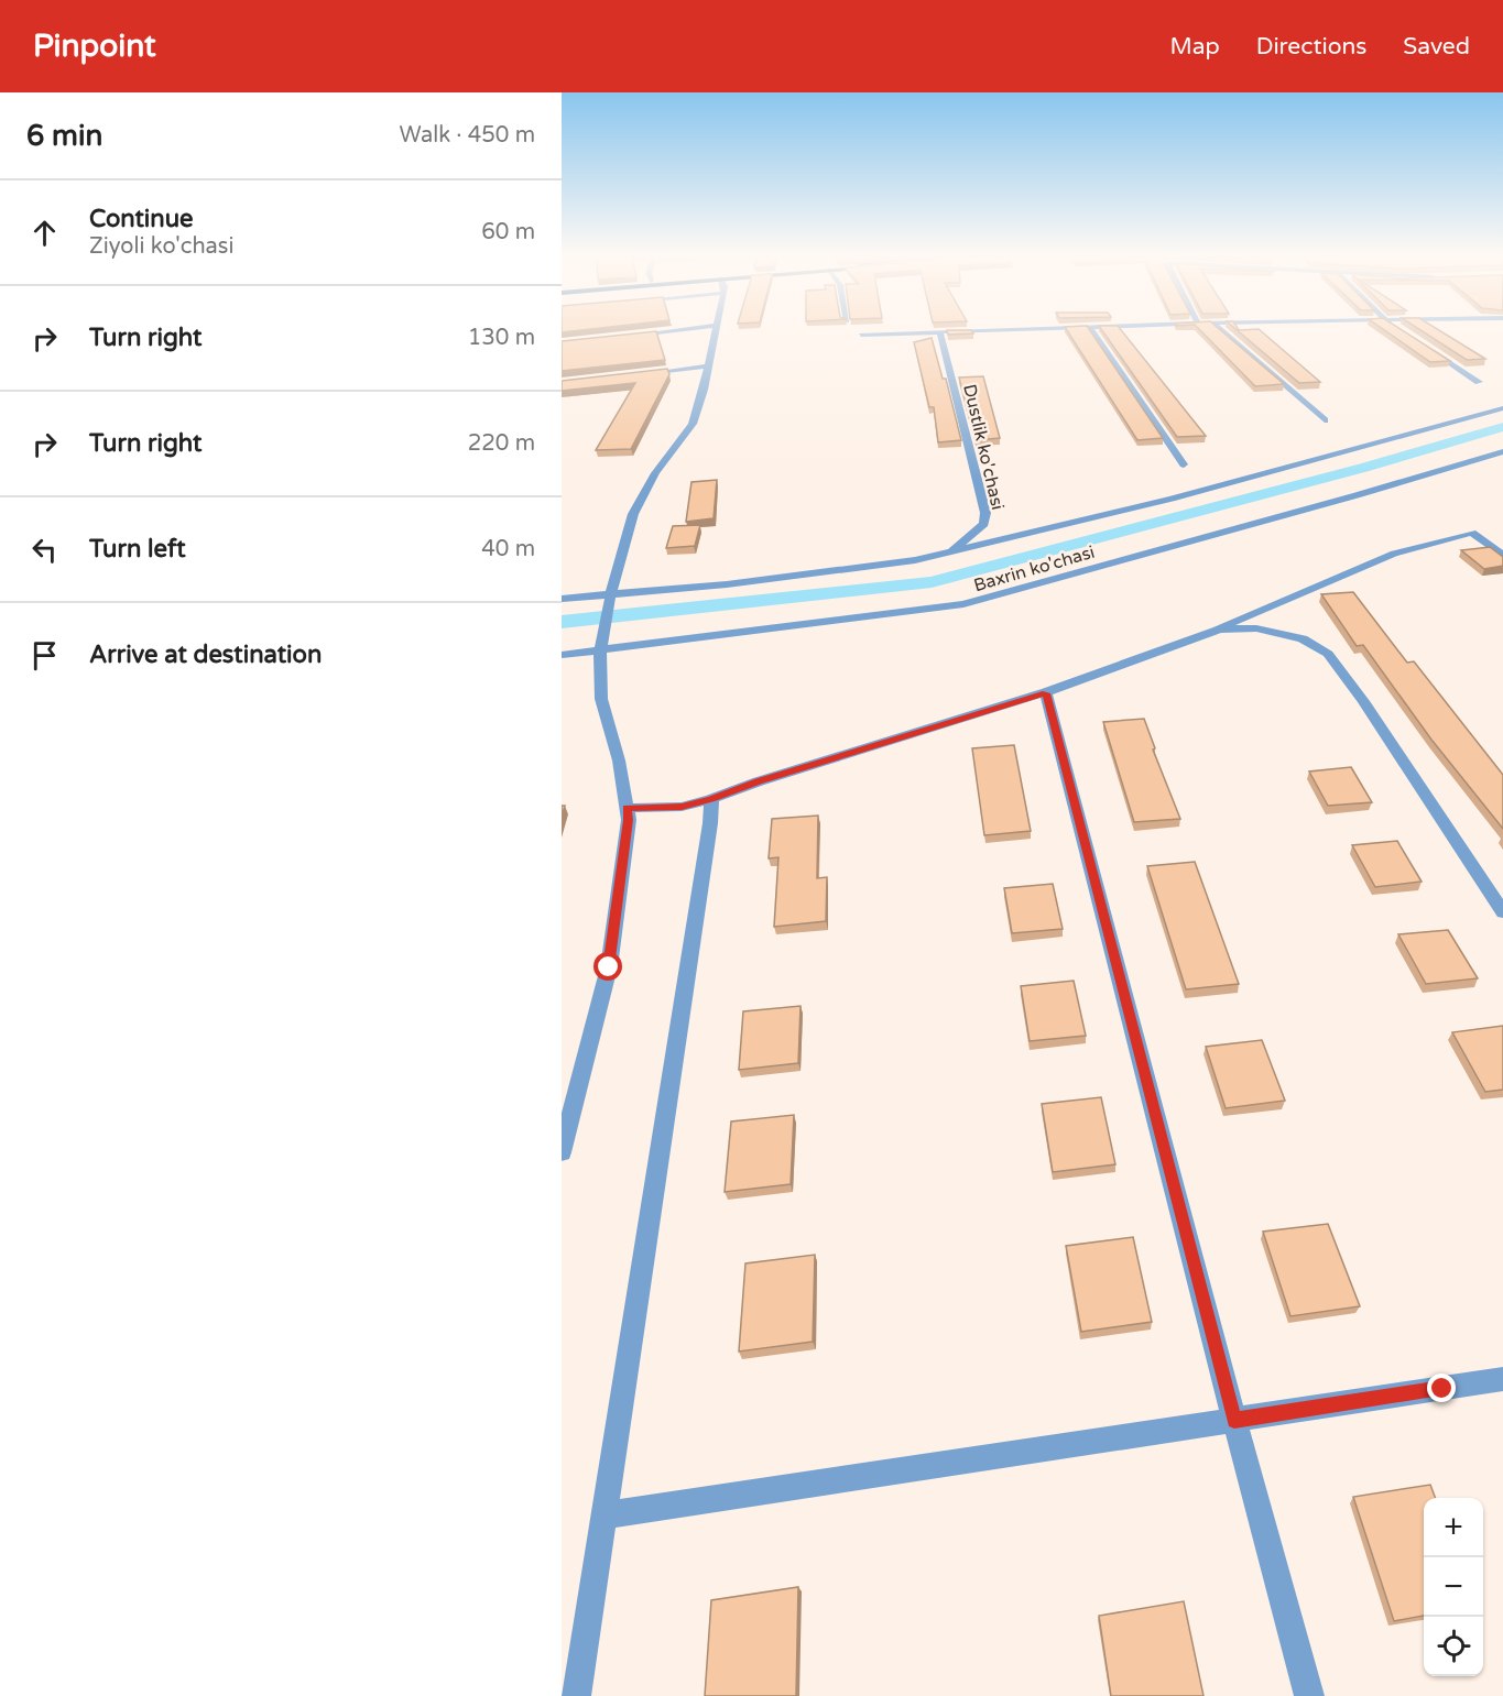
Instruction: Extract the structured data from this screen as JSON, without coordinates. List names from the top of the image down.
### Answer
{
  "streets": {
    "street": ["Dustlik ko'chasi", "Baxrin ko'chasi"]
  },
  "page": {
    "header": "Pinpoint",
    "nav": ["Map", "Directions", "Saved"],
    "heading": ["6 min", "Walk · 450 m"],
    "list": [
      ["Continue", "Ziyoli ko'chasi", "60 m"],
      ["Turn right", "130 m"],
      ["Turn right", "220 m"],
      ["Turn left", "40 m"],
      "Arrive at destination"
    ],
    "map_buttons": ["+", "−"]
  }
}
